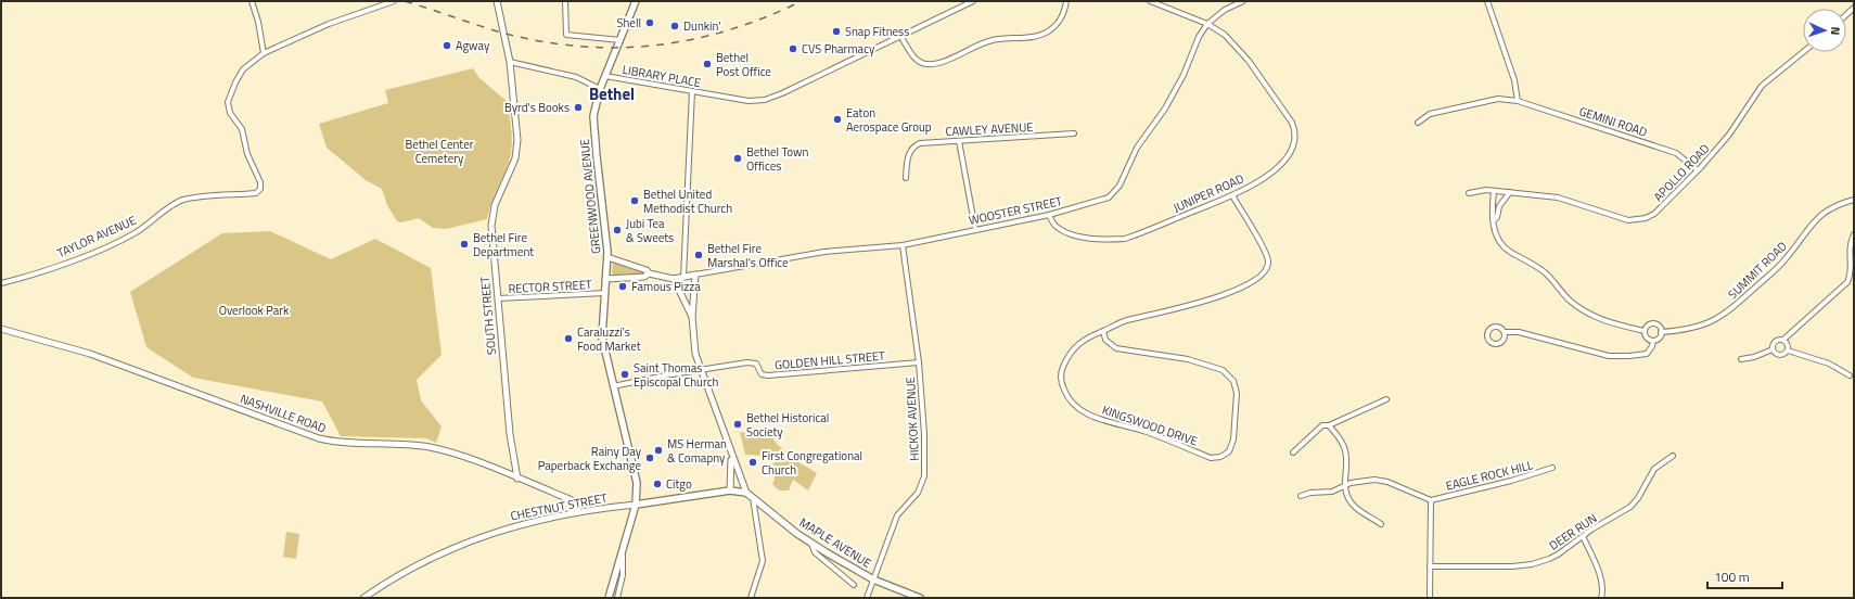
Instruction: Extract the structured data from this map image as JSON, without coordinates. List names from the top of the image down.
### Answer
{
  "streets": {
    "main road": ["GREENWOOD AVENUE", "CHESTNUT STREET", "MAPLE AVENUE"],
    "street": [
      "LIBRARY PLACE",
      "GEMINI ROAD",
      "CAWLEY AVENUE",
      "APOLLO ROAD",
      "JUNIPER ROAD",
      "WOOSTER STREET",
      "TAYLOR AVENUE",
      "SUMMIT ROAD",
      "RECTOR STREET",
      "SOUTH STREET",
      "GOLDEN HILL STREET",
      "NASHVILLE ROAD",
      "HICKOK AVENUE",
      "KINGSWOOD DRIVE",
      "EAGLE ROCK HILL",
      "DEER RUN"
    ]
  },
  "crossings": [
    ["LIBRARY PLACE", "GREENWOOD AVENUE"],
    ["GEMINI ROAD", "APOLLO ROAD"],
    ["APOLLO ROAD", "SUMMIT ROAD"],
    ["JUNIPER ROAD", "WOOSTER STREET"],
    ["JUNIPER ROAD", "KINGSWOOD DRIVE"],
    ["GREENWOOD AVENUE", "RECTOR STREET"],
    ["GREENWOOD AVENUE", "CHESTNUT STREET"],
    ["WOOSTER STREET", "HICKOK AVENUE"],
    ["RECTOR STREET", "SOUTH STREET"],
    ["SOUTH STREET", "NASHVILLE ROAD"],
    ["GOLDEN HILL STREET", "HICKOK AVENUE"],
    ["NASHVILLE ROAD", "CHESTNUT STREET"],
    ["HICKOK AVENUE", "MAPLE AVENUE"],
    ["CHESTNUT STREET", "MAPLE AVENUE"]
  ],
  "districts": ["Bethel"],
  "parks": ["Bethel Center Cemetery", "Overlook Park"],
  "places": [
    "Shell",
    "Dunkin'",
    "Snap Fitness",
    "Agway",
    "CVS Pharmacy",
    "Bethel Post Office",
    "Byrd's Books",
    "Eaton Aerospace Group",
    "Bethel Town Offices",
    "Bethel United Methodist Church",
    "Jubi Tea & Sweets",
    "Bethel Fire Department",
    "Bethel Fire Marshal's Office",
    "Famous Pizza",
    "Caraluzzi's Food Market",
    "Saint Thomas Episcopal Church",
    "Bethel Historical Society",
    "MS Herman & Comapny",
    "Rainy Day Paperback Exchange",
    "First Congregational Church",
    "Citgo"
  ],
  "scale_bar": "100 m",
  "north": "right"
}
